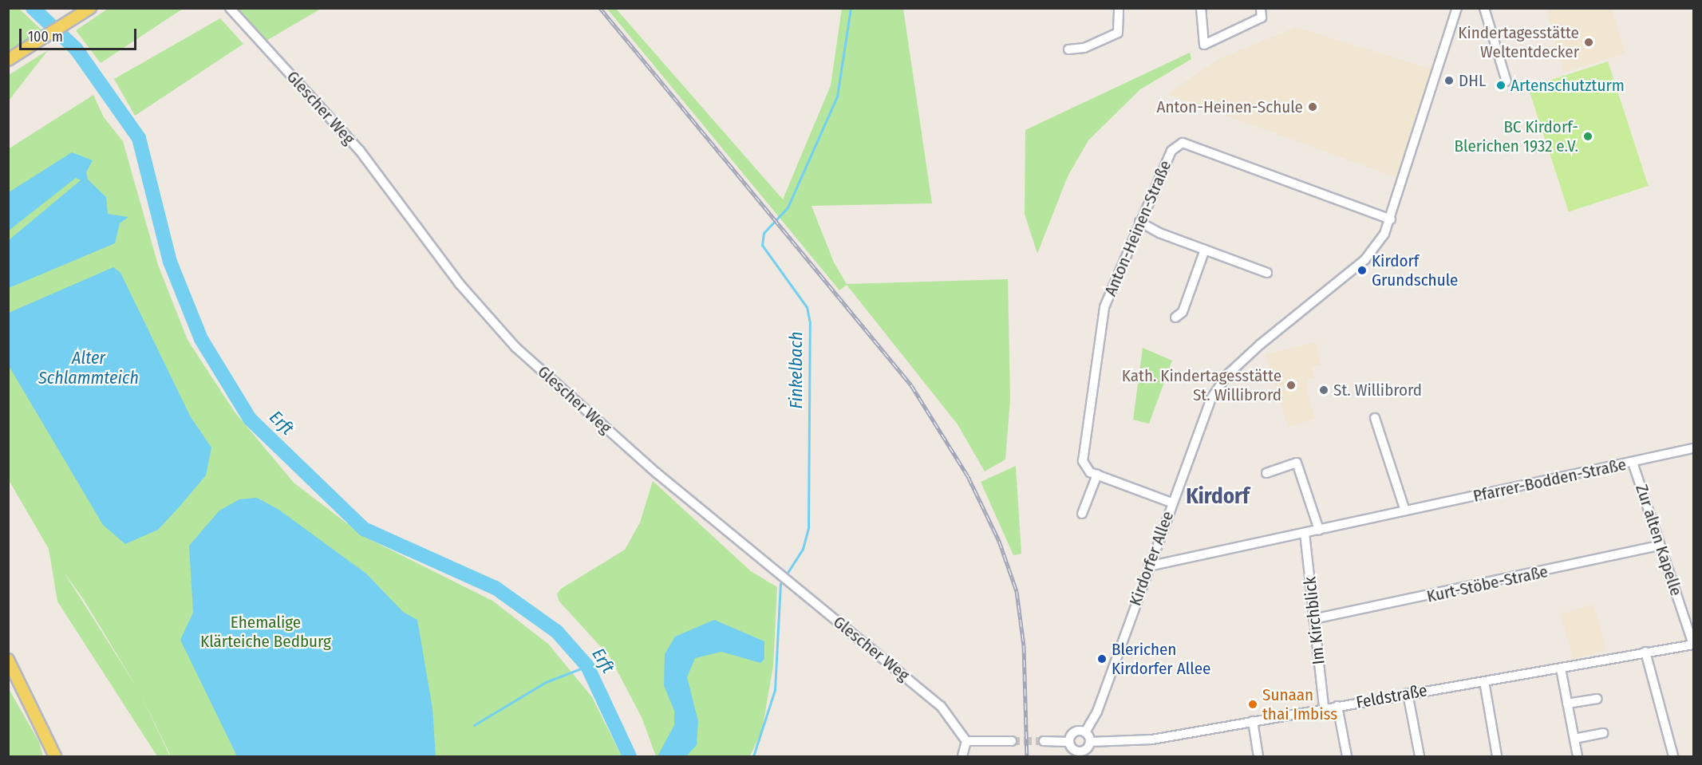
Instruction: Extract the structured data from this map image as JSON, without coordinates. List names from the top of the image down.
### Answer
{
  "streets": {
    "street": [
      "Glescher Weg",
      "Anton-Heinen-Straße",
      "Pfarrer-Bodden-Straße",
      "Zur alten Kapelle",
      "Kirdorfer Allee",
      "Kurt-Stöbe-Straße",
      "Im Kirchblick",
      "Feldstraße"
    ]
  },
  "crossings": [
    ["Anton-Heinen-Straße", "Kirdorfer Allee"],
    ["Pfarrer-Bodden-Straße", "Zur alten Kapelle"],
    ["Pfarrer-Bodden-Straße", "Kirdorfer Allee"],
    ["Pfarrer-Bodden-Straße", "Im Kirchblick"],
    ["Zur alten Kapelle", "Kurt-Stöbe-Straße"],
    ["Zur alten Kapelle", "Feldstraße"],
    ["Kirdorfer Allee", "Feldstraße"],
    ["Kurt-Stöbe-Straße", "Im Kirchblick"],
    ["Im Kirchblick", "Feldstraße"]
  ],
  "districts": ["Kirdorf"],
  "water": ["Alter Schlammteich", "Finkelbach", "Erft"],
  "parks": ["Ehemalige Klärteiche Bedburg"],
  "places": [
    "Kindertagesstätte Weltentdecker",
    "DHL",
    "Artenschutzturm",
    "Anton-Heinen-Schule",
    "BC Kirdorf- Blerichen 1932 e.V.",
    "Kirdorf Grundschule",
    "Kath. Kindertagesstätte St. Willibrord",
    "St. Willibrord",
    "Blerichen Kirdorfer Allee",
    "Sunaan thai Imbiss"
  ],
  "scale_bar": "100 m"
}
